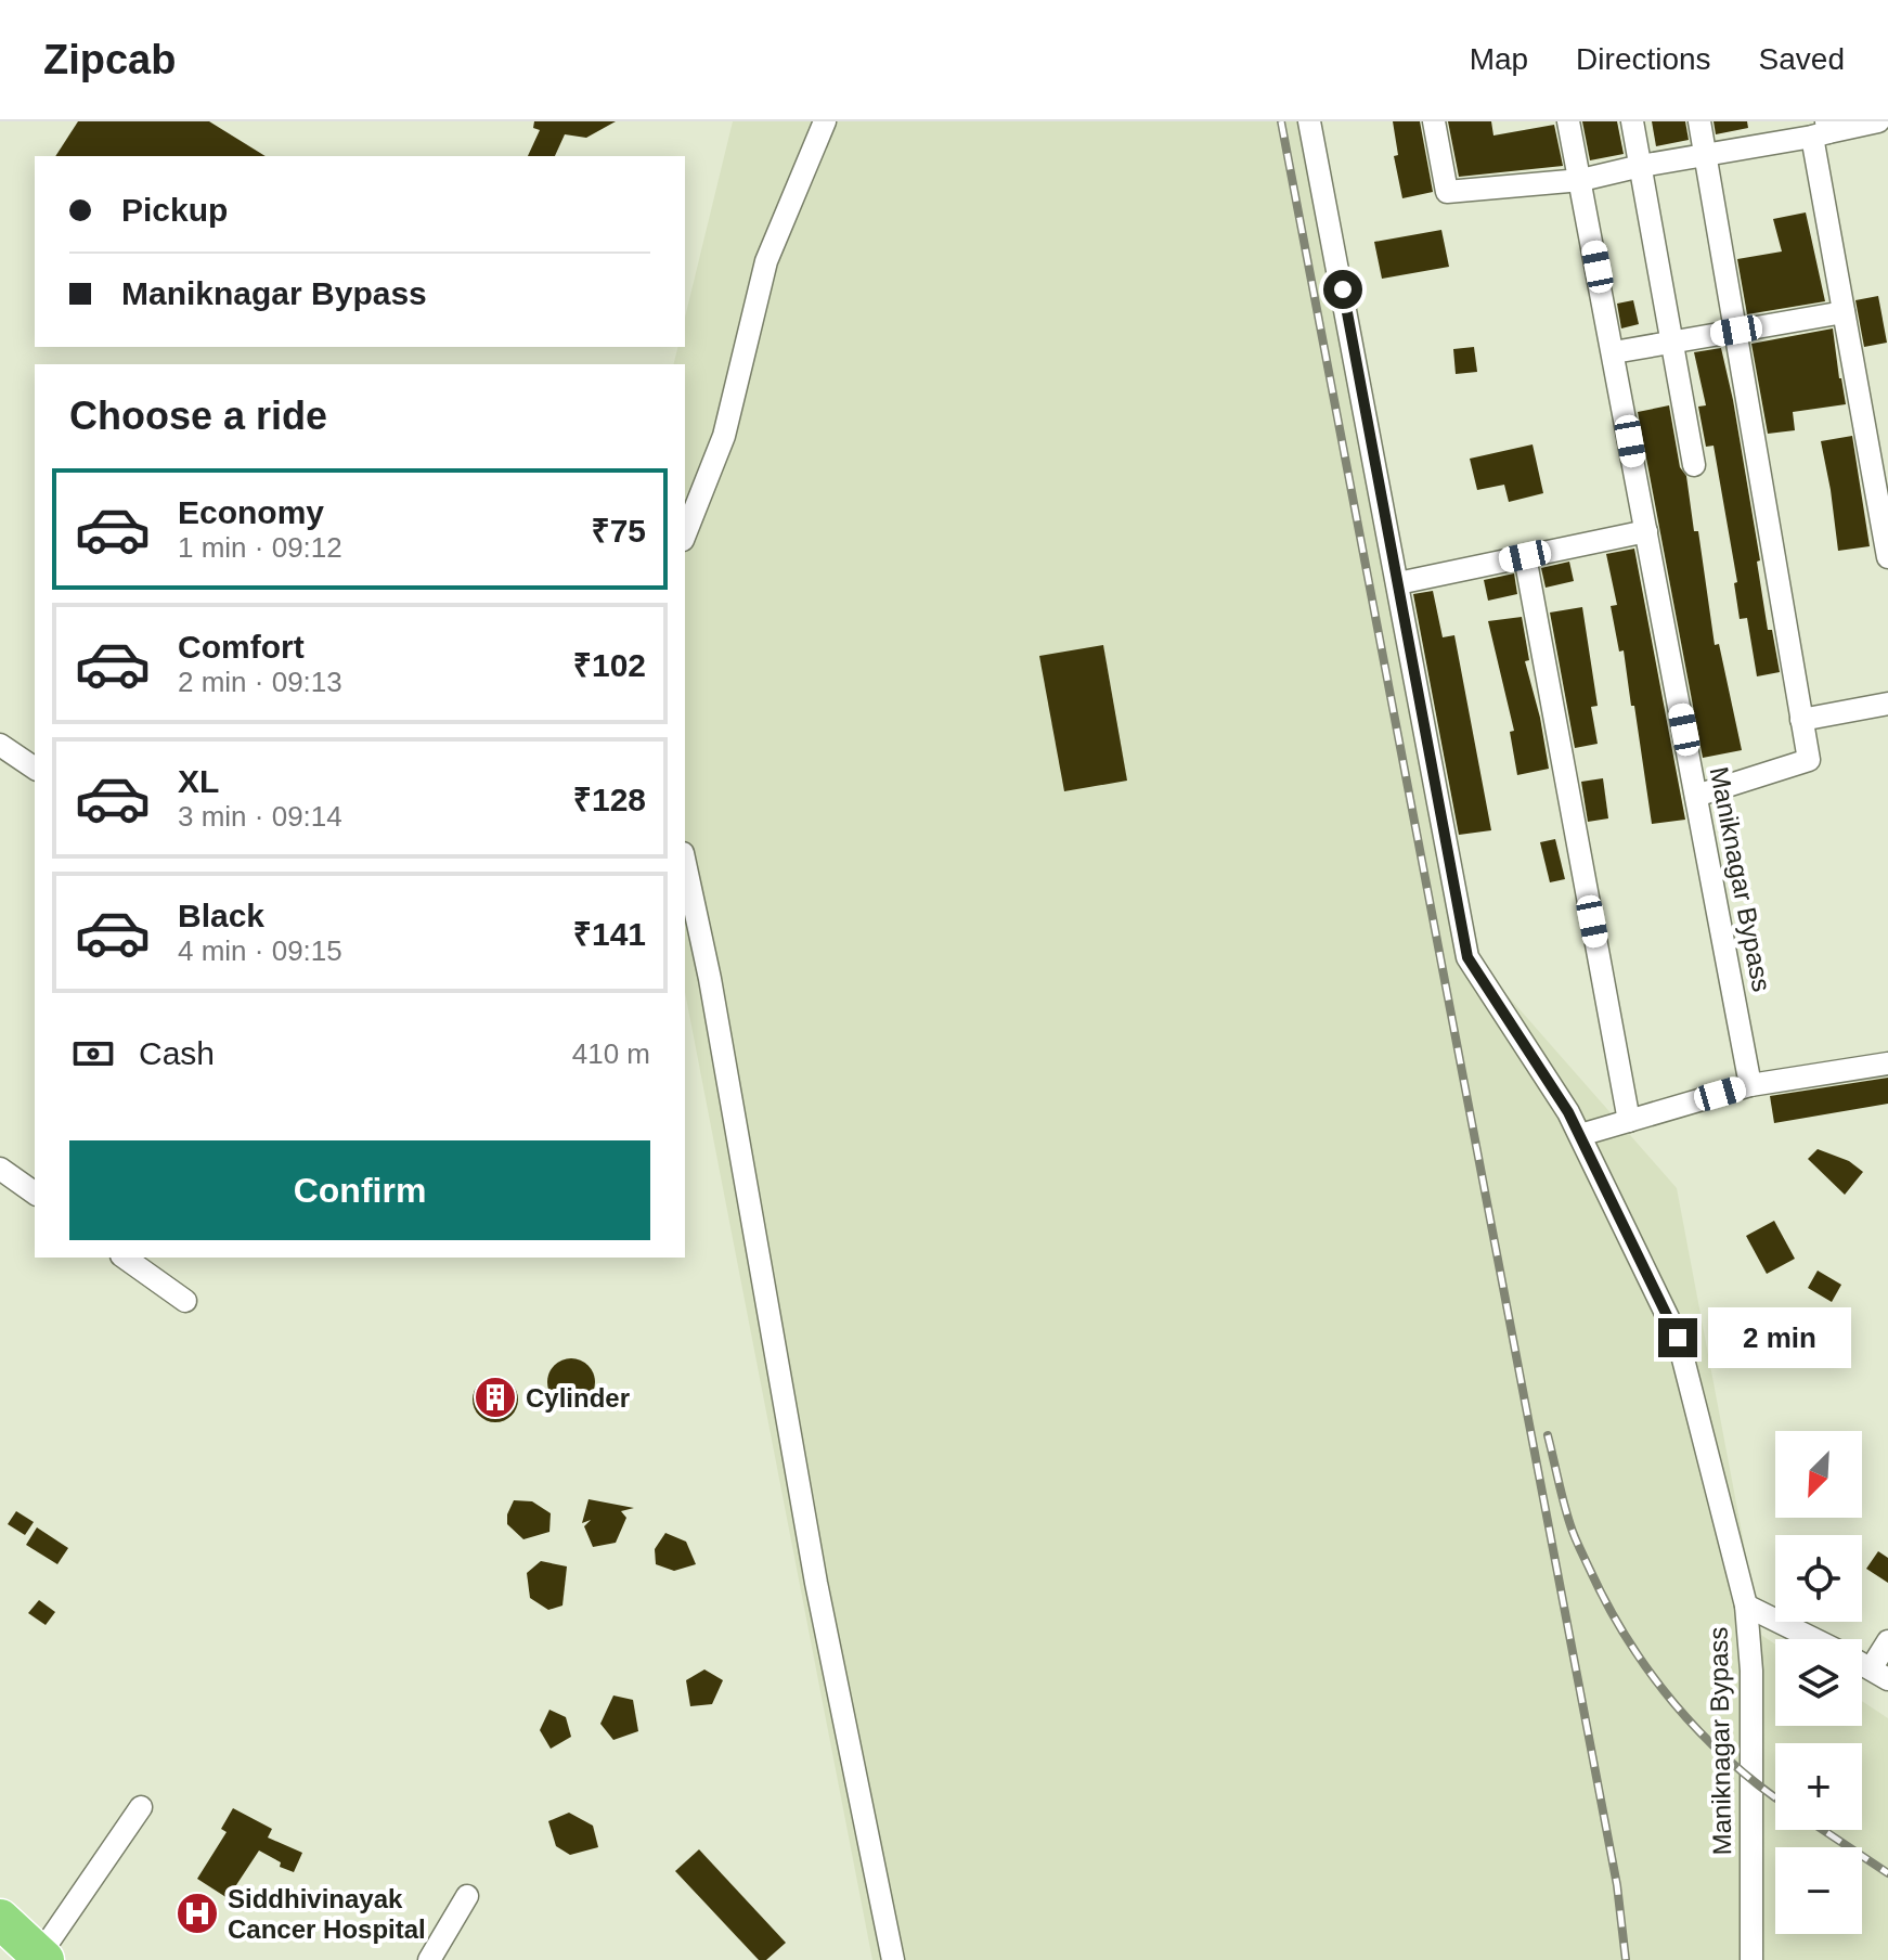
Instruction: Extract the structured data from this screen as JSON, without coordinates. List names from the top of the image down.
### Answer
{
  "streets": {
    "street": ["Maniknagar Bypass"]
  },
  "places": {
    "building": ["Cylinder"],
    "hospital": ["Siddhivinayak Cancer Hospital"]
  },
  "north": "bottom left",
  "page": {
    "header": "Zipcab",
    "nav": ["Map", "Directions", "Saved"],
    "banner": ["Pickup", "Maniknagar Bypass"],
    "heading": "Choose a ride",
    "list": [
      {
        "name": "Economy",
        "note": "1 min · 09:12",
        "value": "₹75"
      },
      {
        "name": "Comfort",
        "note": "2 min · 09:13",
        "value": "₹102"
      },
      {
        "name": "XL",
        "note": "3 min · 09:14",
        "value": "₹128"
      },
      {
        "name": "Black",
        "note": "4 min · 09:15",
        "value": "₹141"
      }
    ],
    "pay": ["Cash", "410 m"],
    "buttons": "Confirm",
    "bubble": "2 min",
    "map_buttons": ["+", "−"]
  }
}
